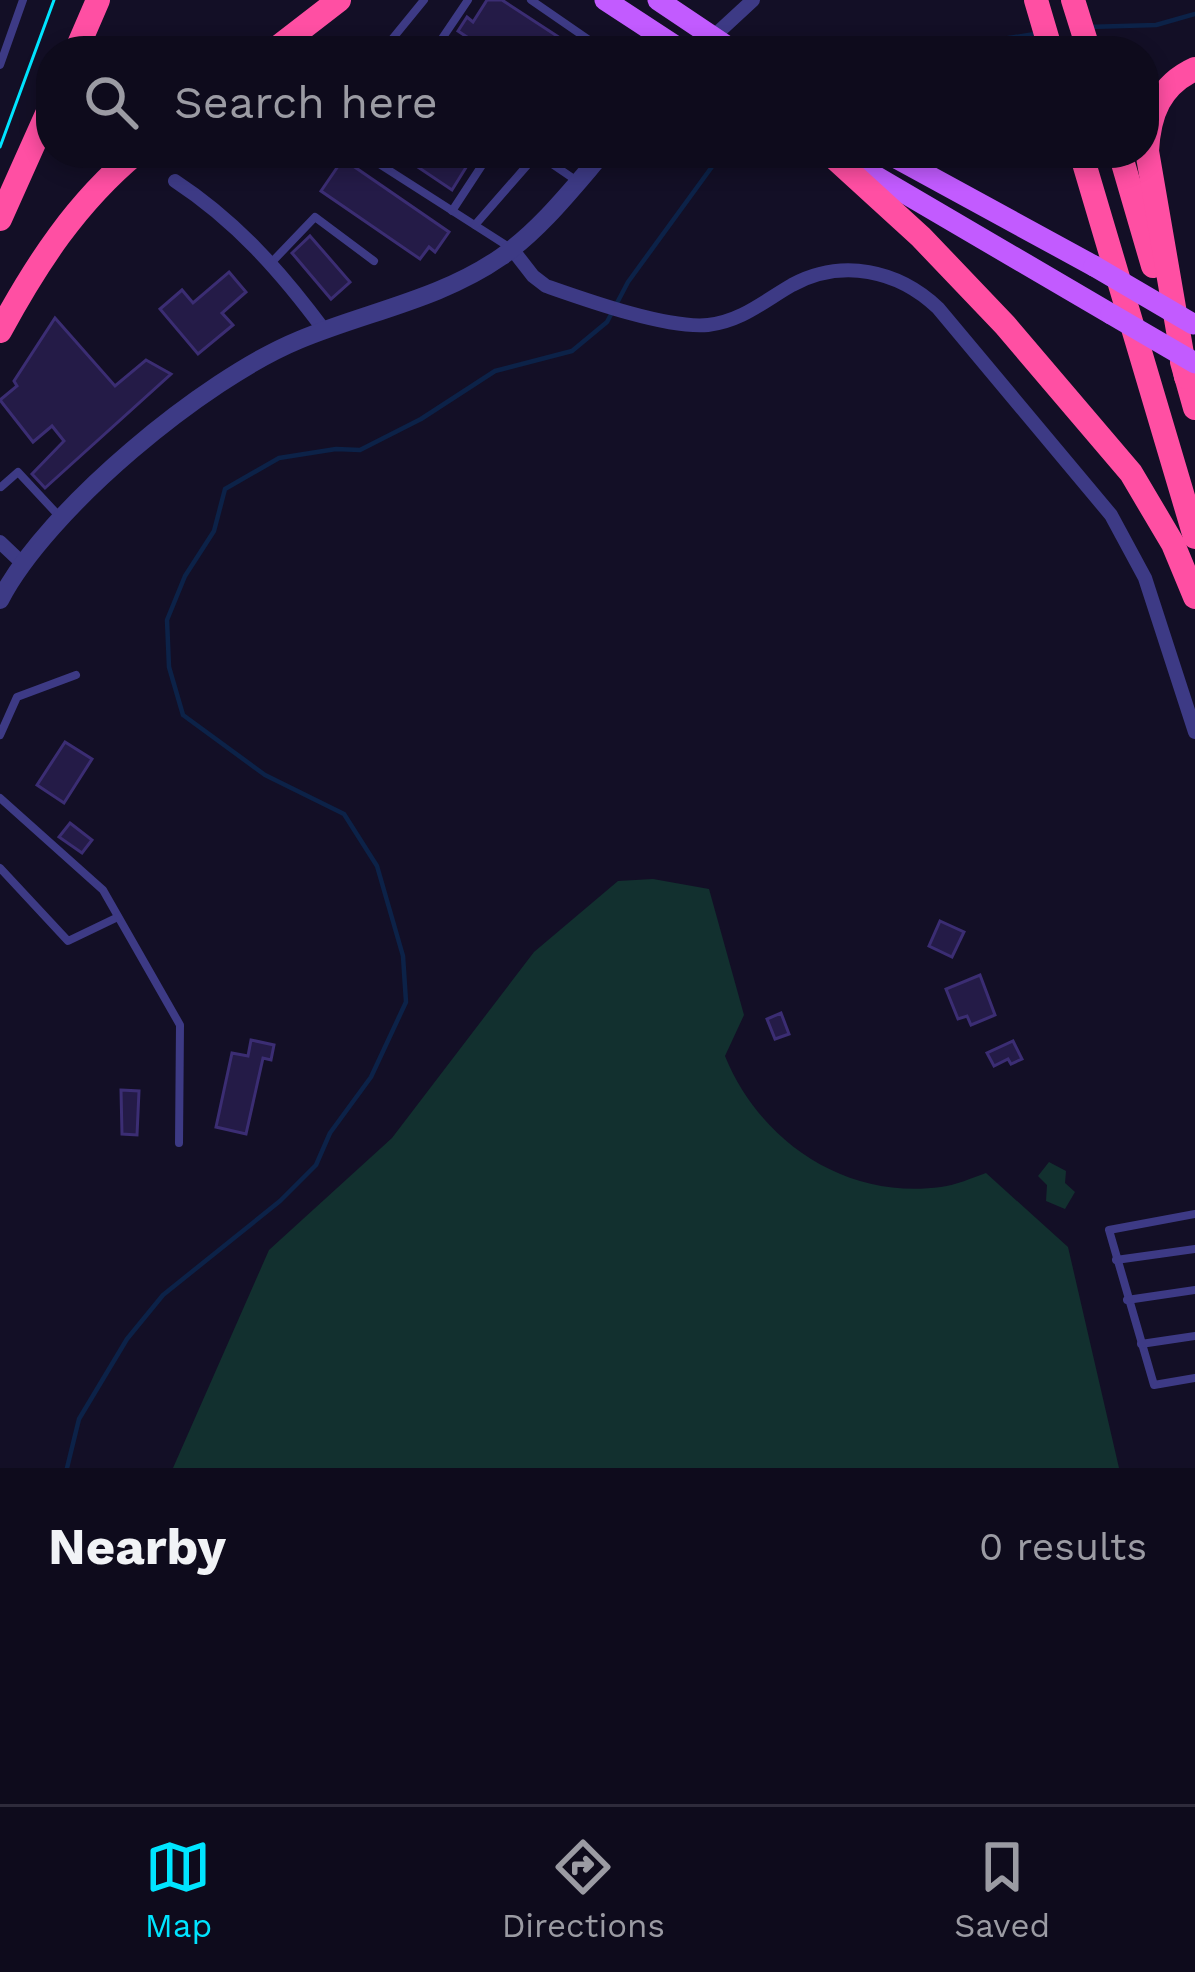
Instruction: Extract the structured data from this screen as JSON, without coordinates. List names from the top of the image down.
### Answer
{
  "page": {
    "search": "Search here",
    "heading": ["Nearby", "0 results"],
    "nav": ["Map", "Directions", "Saved"]
  }
}
